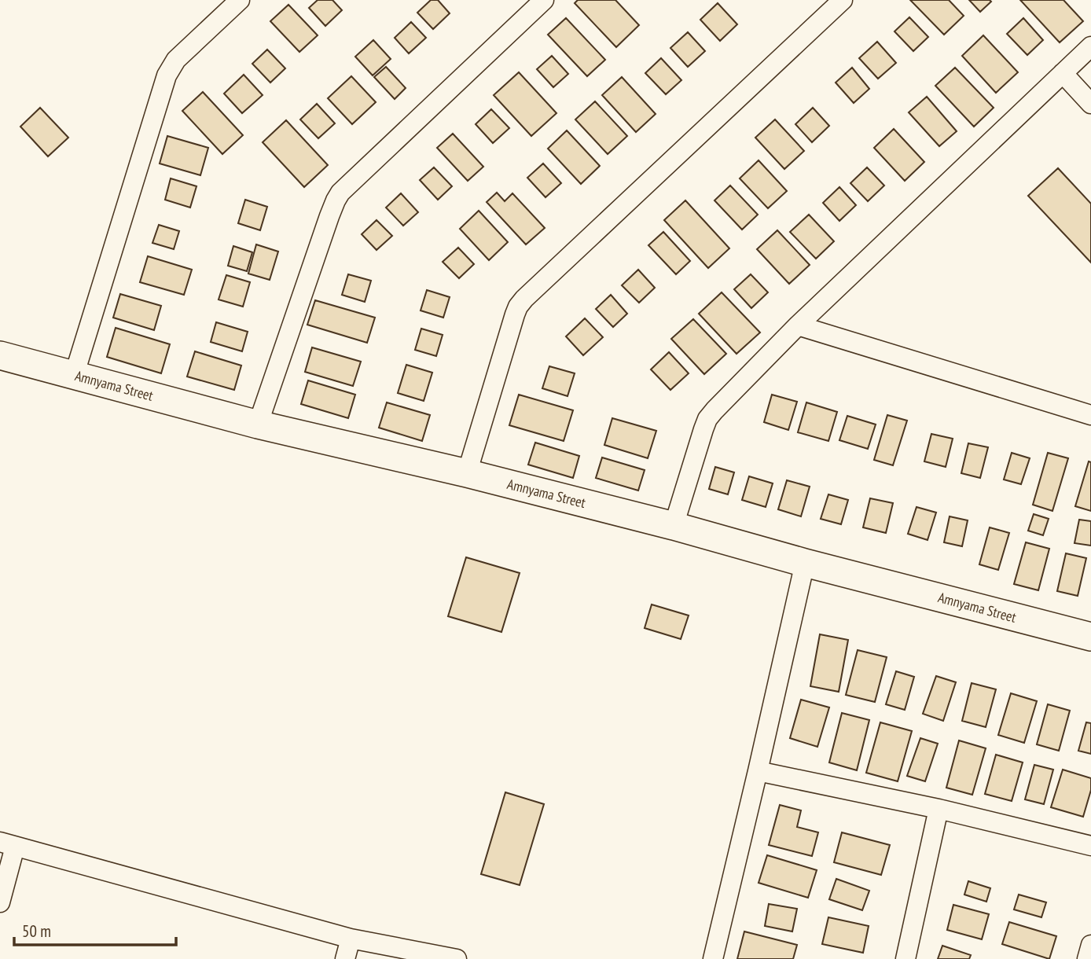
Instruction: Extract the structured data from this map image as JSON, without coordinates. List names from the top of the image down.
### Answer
{
  "streets": {
    "street": ["Amnyama Street"]
  },
  "scale_bar": "50 m"
}
